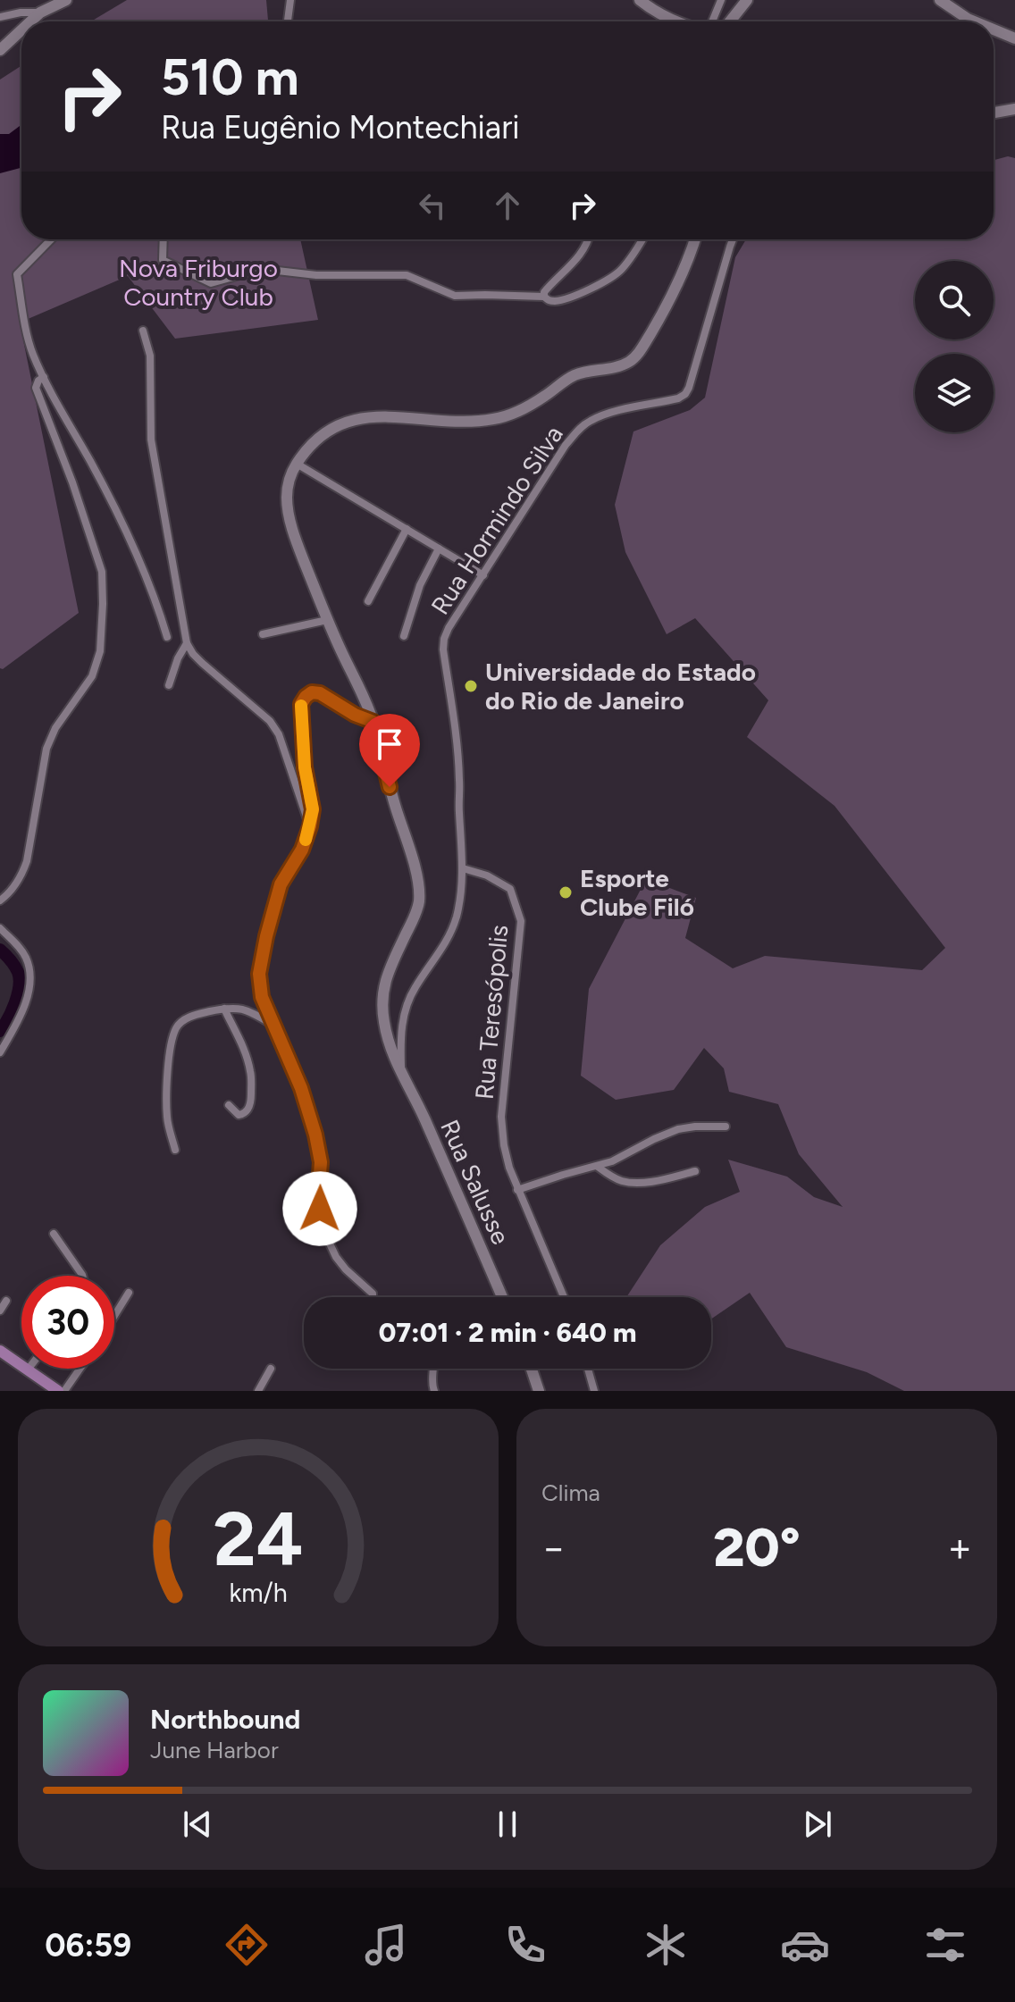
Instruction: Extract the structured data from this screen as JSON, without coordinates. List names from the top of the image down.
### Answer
{
  "streets": {
    "street": ["Rua Hormindo Silva", "Rua Teresópolis", "Rua Salusse"]
  },
  "crossings": [
    ["Rua Hormindo Silva", "Rua Teresópolis"],
    ["Rua Hormindo Silva", "Rua Salusse"]
  ],
  "parks": ["Nova Friburgo Country Club"],
  "places": ["Universidade do Estado do Rio de Janeiro", "Esporte Clube Filó"],
  "page": {
    "turn": ["510 m", "Rua Eugênio Montechiari"],
    "limit": "30",
    "trip": "07:01 · 2 min · 640 m",
    "tile": "Clima",
    "heat": ["−", "20°", "+"],
    "song": ["Northbound", "June Harbor"],
    "tabs": "06:59",
    "gauge": ["24", "km/h"]
  }
}
